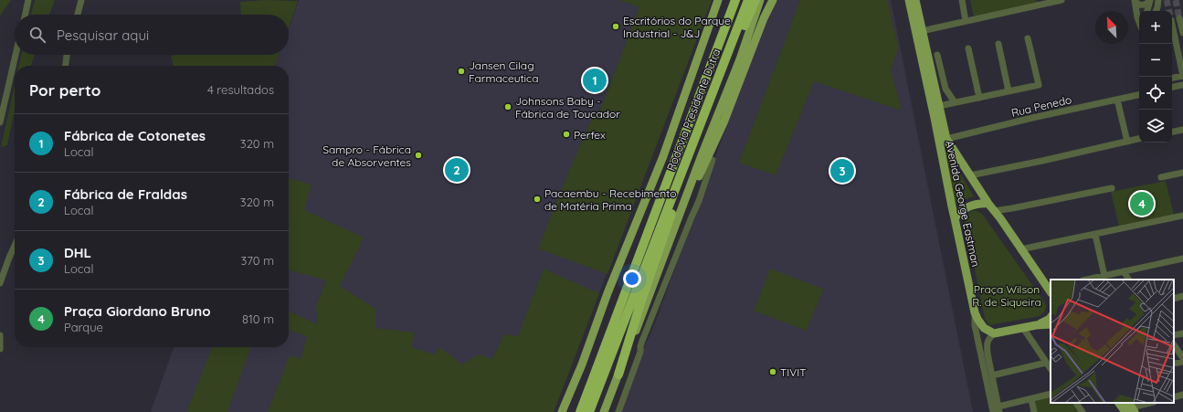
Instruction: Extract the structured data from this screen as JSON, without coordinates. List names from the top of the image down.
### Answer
{
  "streets": {
    "highway": ["Rodovia Presidente Dutra"],
    "main road": ["Avenida George Eastman"],
    "street": ["Rua Penedo"]
  },
  "crossings": [
    ["Rua Penedo", "Avenida George Eastman"]
  ],
  "parks": ["Praça Wilson R. de Siqueira"],
  "places": [
    "Escritórios do Parque Industrial - J&J",
    "Jansen Cilag Farmaceutica",
    "Johnsons Baby - Fábrica de Toucador",
    "Perfex",
    "Sampro - Fábrica de Absorventes",
    "Pacaembu - Recebimento de Matéria Prima",
    "TIVIT"
  ],
  "north": "top left",
  "page": {
    "map_buttons": ["+", "−"],
    "search": "Pesquisar aqui",
    "heading": ["Por perto", "4 resultados"],
    "pins": [
      "1",
      "2",
      "3",
      "4"
    ],
    "list": [
      {
        "mark": "1",
        "name": "Fábrica de Cotonetes",
        "note": "Local",
        "value": "320 m"
      },
      {
        "mark": "2",
        "name": "Fábrica de Fraldas",
        "note": "Local",
        "value": "320 m"
      },
      {
        "mark": "3",
        "name": "DHL",
        "note": "Local",
        "value": "370 m"
      },
      {
        "mark": "4",
        "name": "Praça Giordano Bruno",
        "note": "Parque",
        "value": "810 m"
      }
    ]
  }
}
